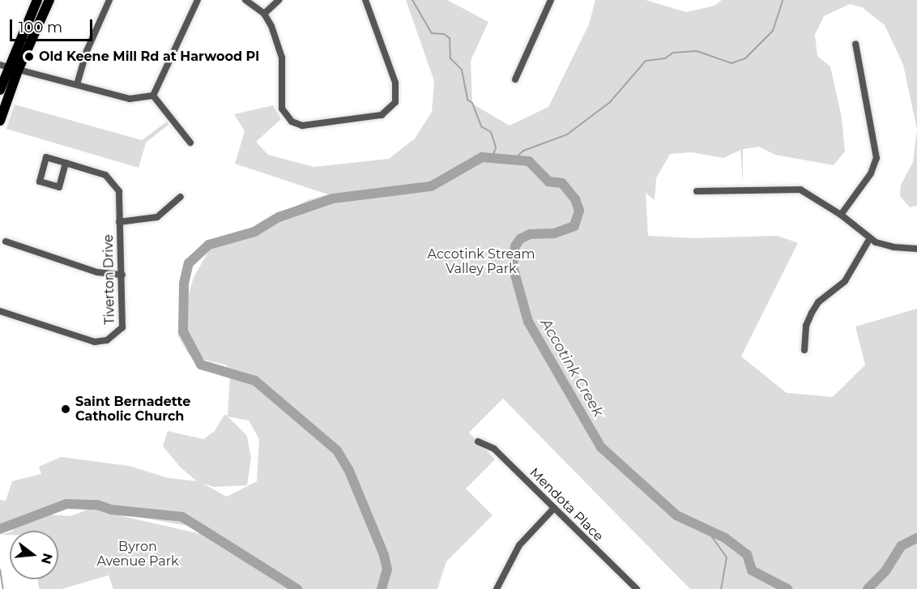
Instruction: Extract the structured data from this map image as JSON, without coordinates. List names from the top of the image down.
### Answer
{
  "streets": {
    "street": ["Tiverton Drive", "Mendota Place"]
  },
  "water": ["Accotink Creek"],
  "parks": ["Accotink Stream Valley Park", "Byron Avenue Park"],
  "places": ["Old Keene Mill Rd at Harwood Pl", "Saint Bernadette Catholic Church"],
  "scale_bar": "100 m",
  "north": "right"
}
